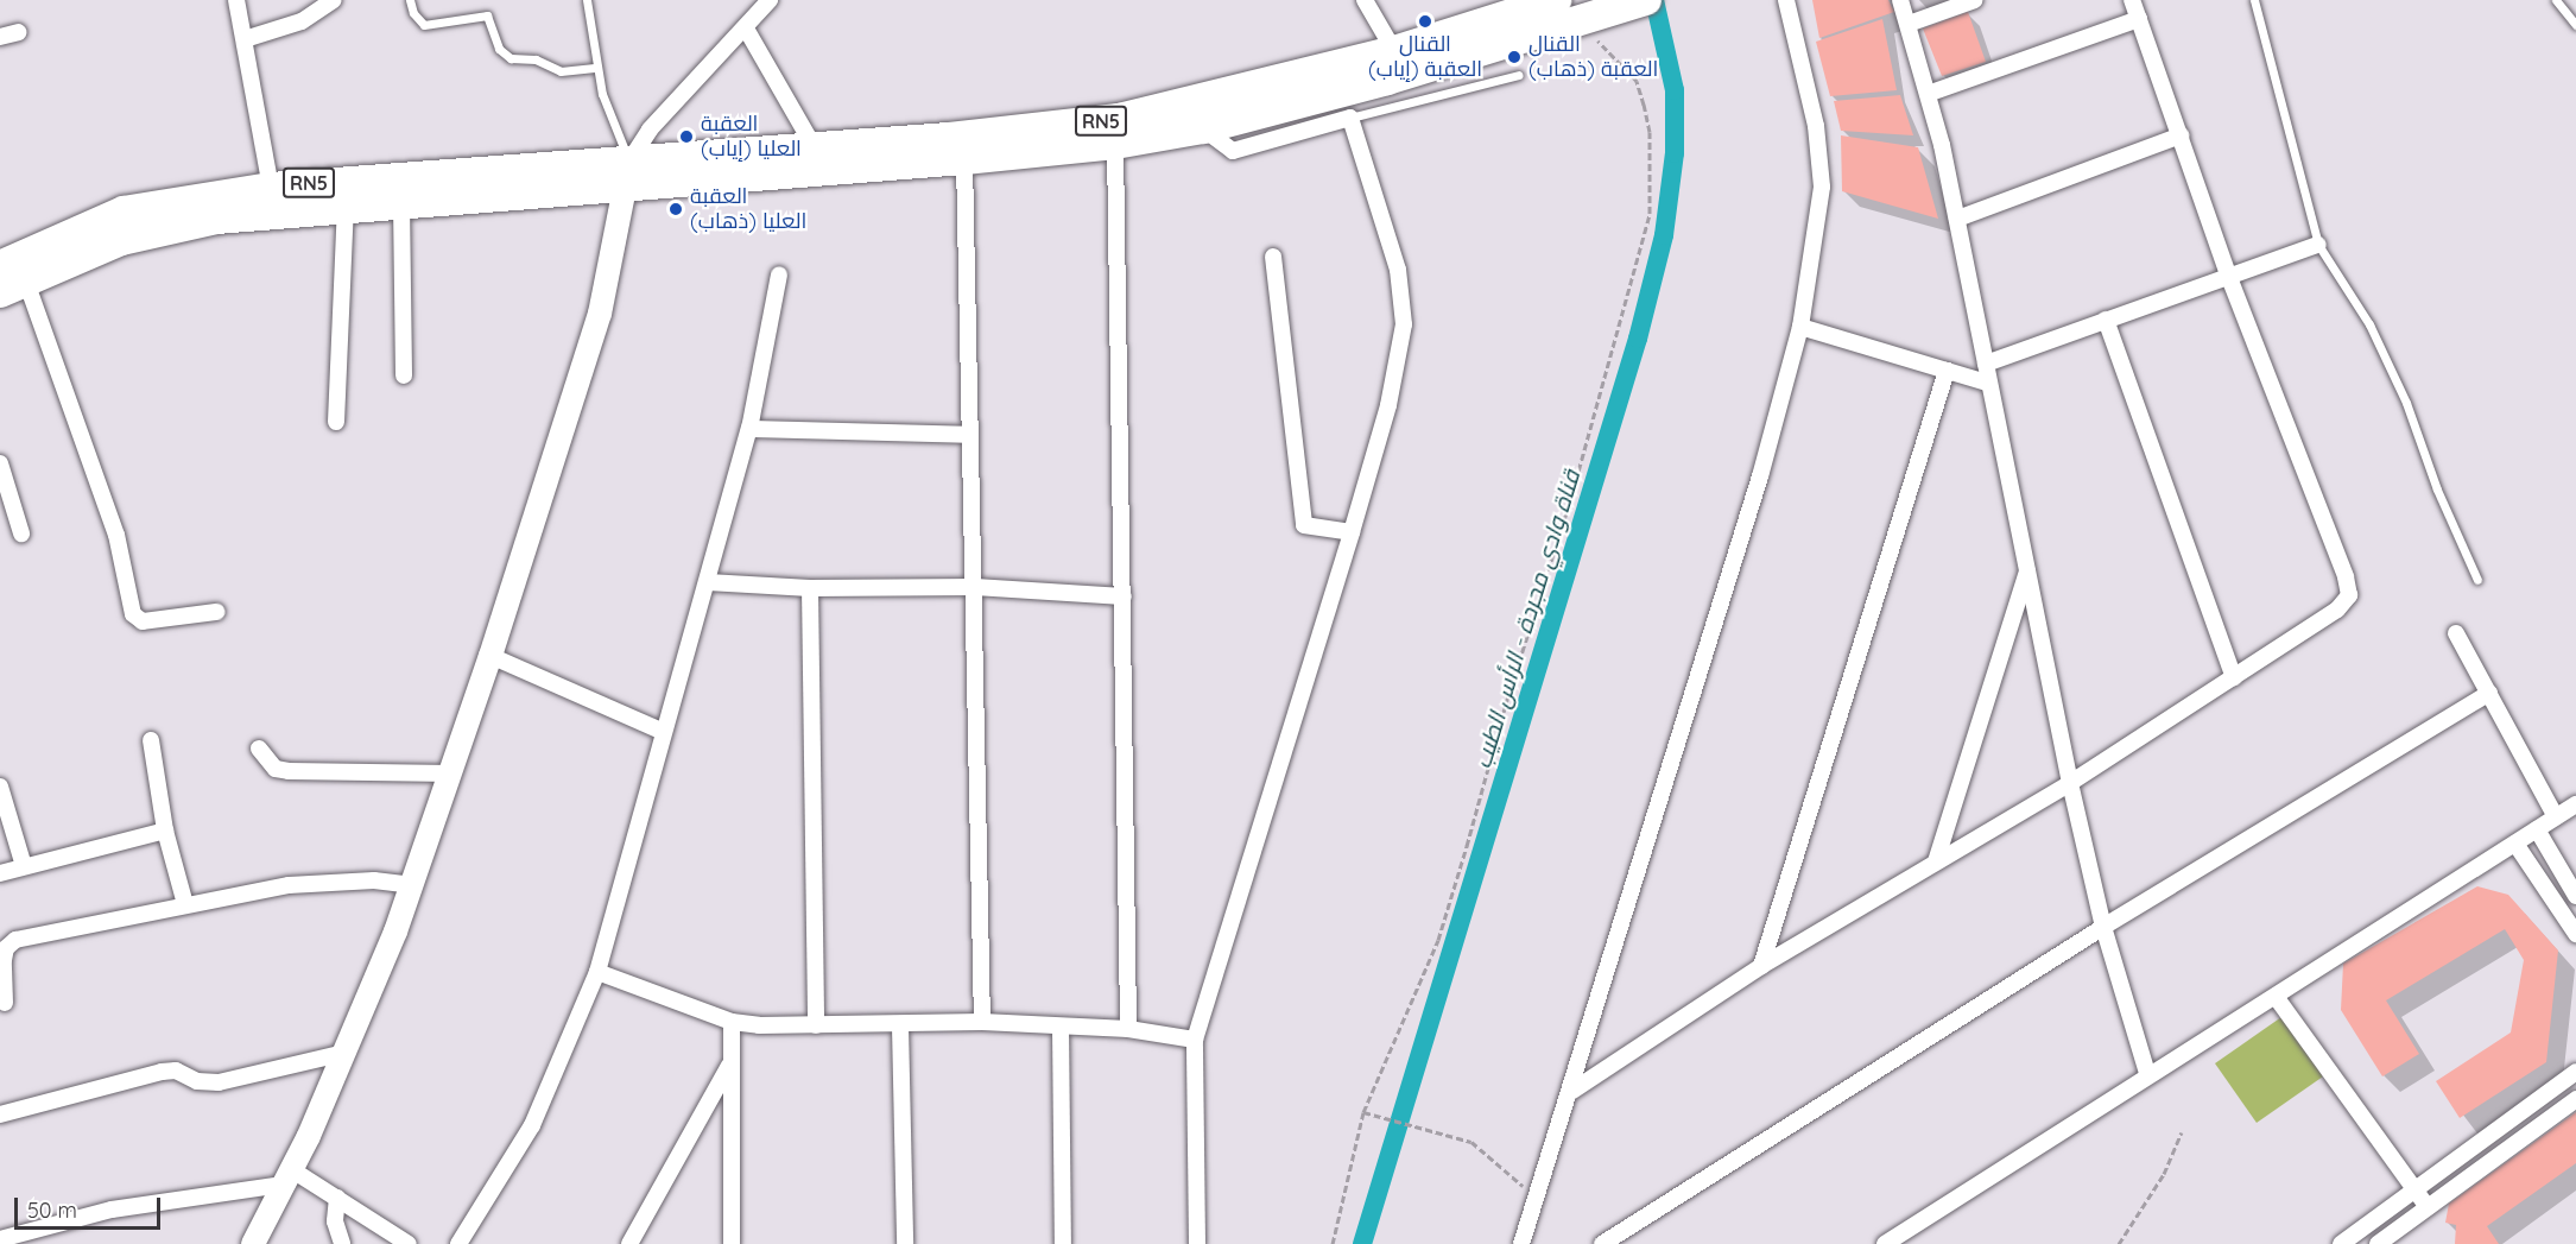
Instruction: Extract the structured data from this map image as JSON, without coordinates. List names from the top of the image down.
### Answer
{
  "streets": {
    "highway": ["RN5"]
  },
  "water": ["قناة وادي مجردة - الرأس الطيب"],
  "places": [
    "القنال العقبة (إياب)",
    "القنال العقبة (ذهاب)",
    "العقبة العليا (إياب)",
    "العقبة العليا (ذهاب)"
  ],
  "scale_bar": "50 m"
}
